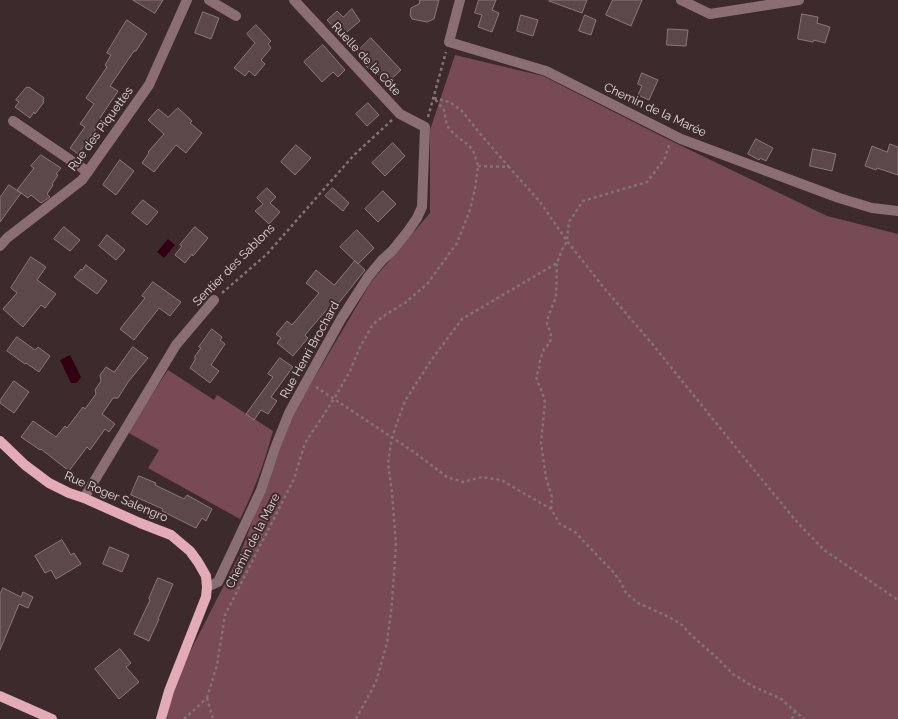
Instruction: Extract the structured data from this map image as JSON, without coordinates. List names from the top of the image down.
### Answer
{
  "streets": {
    "main road": ["Rue Roger Salengro"],
    "street": [
      "Ruelle de la Côte",
      "Chemin de la Marée",
      "Rue des Piquettes",
      "Sentier des Sablons",
      "Rue Henri Brochard"
    ],
    "path": ["Chemin de la Mare"]
  },
  "crossings": [
    ["Ruelle de la Côte", "Rue Henri Brochard"],
    ["Sentier des Sablons", "Rue Roger Salengro"],
    ["Rue Henri Brochard", "Rue Roger Salengro"]
  ]
}
